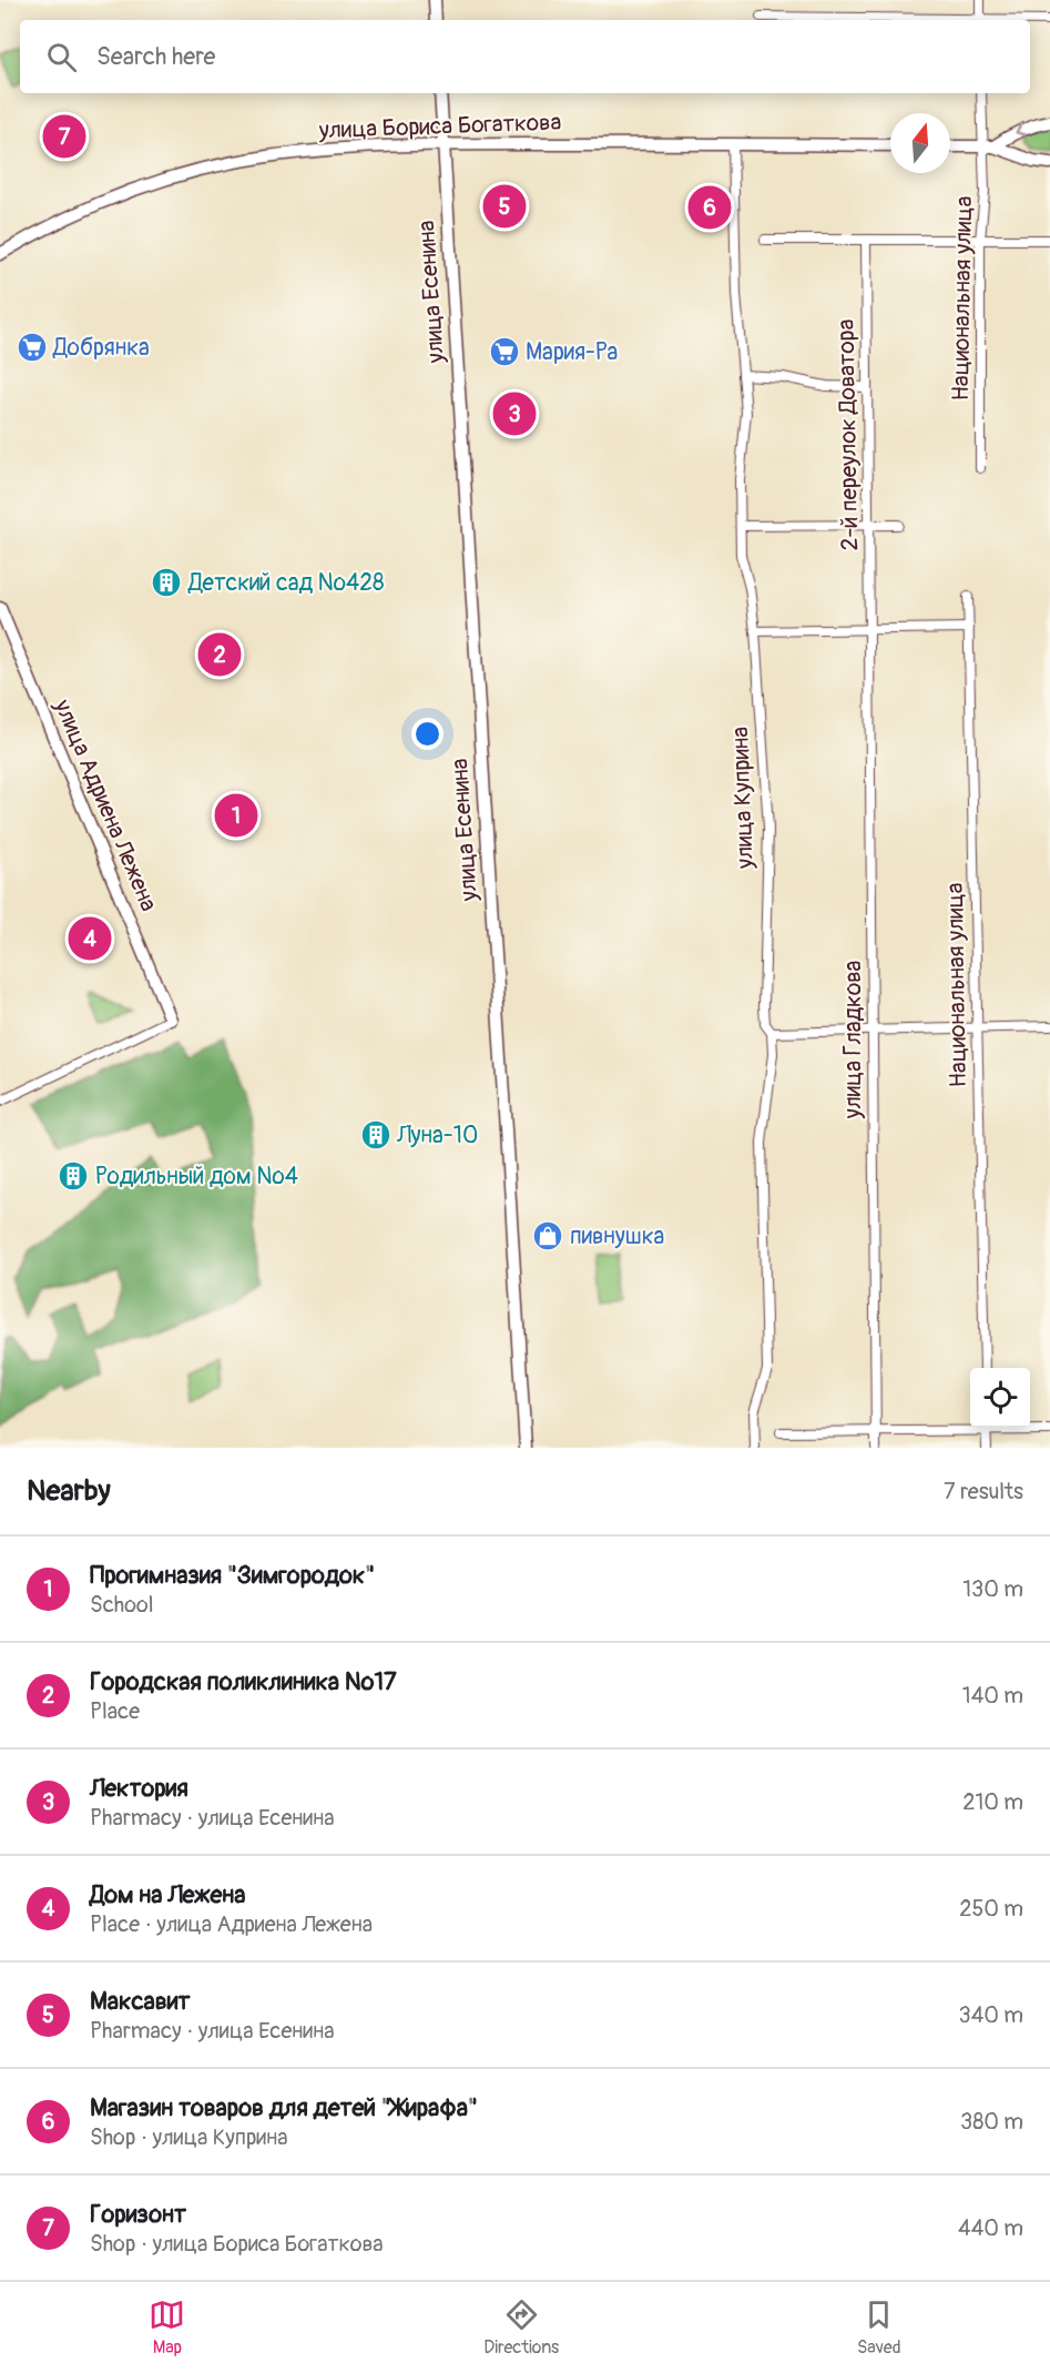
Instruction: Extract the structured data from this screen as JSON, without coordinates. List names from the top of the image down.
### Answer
{
  "streets": {
    "street": [
      "улица Бориса Богаткова",
      "улица Есенина",
      "Национальная улица",
      "2-й переулок Доватора",
      "улица Куприна",
      "улица Адриена Лежена",
      "улица Гладкова"
    ]
  },
  "crossings": [
    ["улица Бориса Богаткова", "улица Есенина"],
    ["улица Бориса Богаткова", "улица Куприна"],
    ["2-й переулок Доватора", "улица Гладкова"]
  ],
  "places": {
    "supermarket": ["Добрянка", "Мария-Ра"],
    "building": ["Детский сад №428", "Луна-10", "Родильный дом №4"],
    "shop": ["пивнушка"]
  },
  "north": "top",
  "page": {
    "search": "Search here",
    "pins": [
      "7",
      "5",
      "6",
      "3",
      "2",
      "1",
      "4"
    ],
    "heading": ["Nearby", "7 results"],
    "list": [
      {
        "mark": "1",
        "name": "Прогимназия \"Зимгородок\"",
        "note": "School",
        "value": "130 m"
      },
      {
        "mark": "2",
        "name": "Городская поликлиника №17",
        "note": "Place",
        "value": "140 m"
      },
      {
        "mark": "3",
        "name": "Лектория",
        "note": "Pharmacy · улица Есенина",
        "value": "210 m"
      },
      {
        "mark": "4",
        "name": "Дом на Лежена",
        "note": "Place · улица Адриена Лежена",
        "value": "250 m"
      },
      {
        "mark": "5",
        "name": "Максавит",
        "note": "Pharmacy · улица Есенина",
        "value": "340 m"
      },
      {
        "mark": "6",
        "name": "Магазин товаров для детей \"Жирафа\"",
        "note": "Shop · улица Куприна",
        "value": "380 m"
      },
      {
        "mark": "7",
        "name": "Горизонт",
        "note": "Shop · улица Бориса Богаткова",
        "value": "440 m"
      }
    ],
    "nav": ["Map", "Directions", "Saved"]
  }
}
